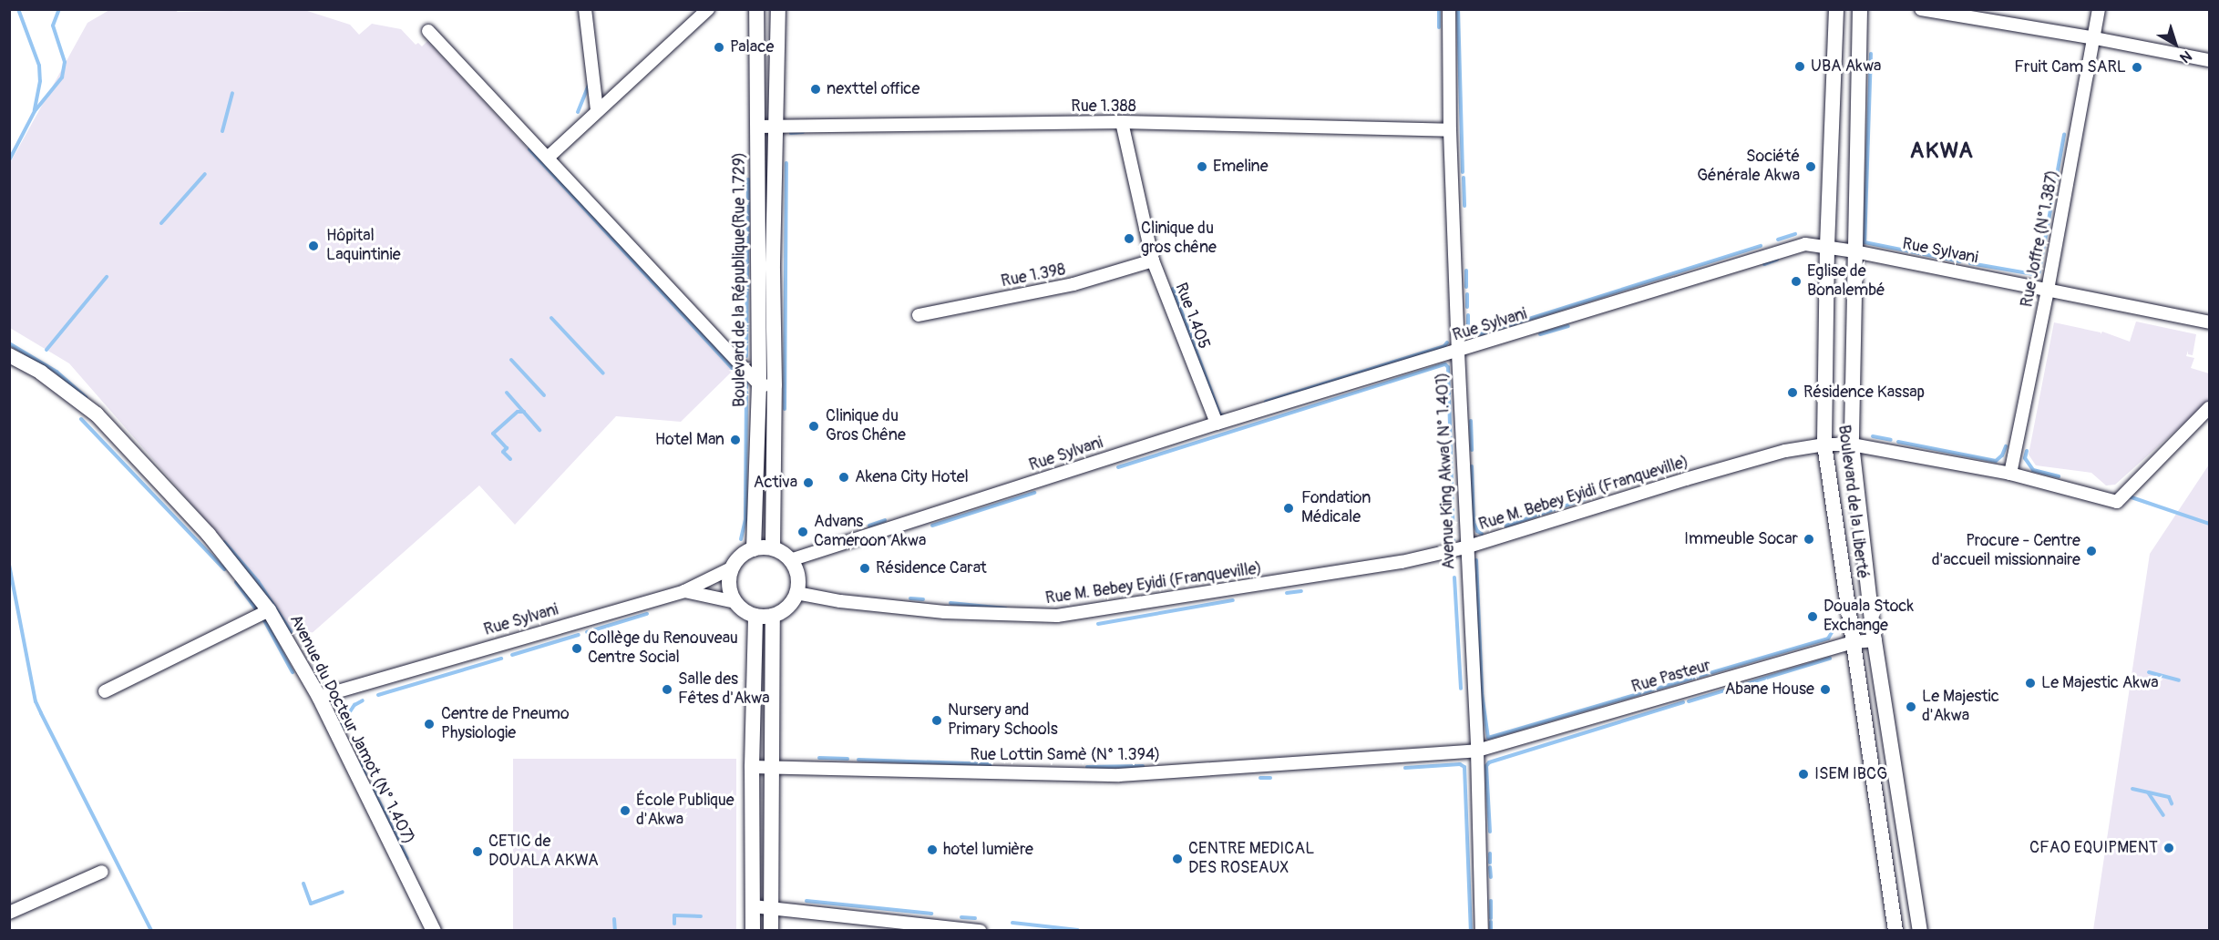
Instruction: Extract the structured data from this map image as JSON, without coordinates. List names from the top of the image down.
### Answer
{
  "streets": {
    "main road": ["Boulevard de la République(Rue 1.729)", "Boulevard de la Liberté", "Avenue du Docteur Jamot (N° 1.407)"],
    "street": [
      "Rue 1.388",
      "Rue Joffre (N°1.387)",
      "Rue Sylvani",
      "Rue 1.398",
      "Rue 1.405",
      "Avenue King Akwa( N° 1.401)",
      "Rue M. Bebey Eyidi (Franqueville)",
      "Rue Pasteur",
      "Rue Lottin Samè (N° 1.394)"
    ]
  },
  "crossings": [
    ["Rue 1.388", "Boulevard de la République(Rue 1.729)"],
    ["Rue 1.388", "Rue 1.405"],
    ["Rue 1.388", "Avenue King Akwa( N° 1.401)"],
    ["Rue Joffre (N°1.387)", "Rue Sylvani"],
    ["Rue Joffre (N°1.387)", "Rue M. Bebey Eyidi (Franqueville)"],
    ["Rue Sylvani", "Boulevard de la République(Rue 1.729)"],
    ["Rue Sylvani", "Rue 1.405"],
    ["Rue Sylvani", "Avenue King Akwa( N° 1.401)"],
    ["Rue Sylvani", "Rue M. Bebey Eyidi (Franqueville)"],
    ["Rue Sylvani", "Boulevard de la Liberté"],
    ["Rue Sylvani", "Avenue du Docteur Jamot (N° 1.407)"],
    ["Rue 1.398", "Rue 1.405"],
    ["Boulevard de la République(Rue 1.729)", "Rue M. Bebey Eyidi (Franqueville)"],
    ["Avenue King Akwa( N° 1.401)", "Rue M. Bebey Eyidi (Franqueville)"],
    ["Avenue King Akwa( N° 1.401)", "Rue Pasteur"],
    ["Avenue King Akwa( N° 1.401)", "Rue Lottin Samè (N° 1.394)"],
    ["Rue M. Bebey Eyidi (Franqueville)", "Boulevard de la Liberté"],
    ["Boulevard de la Liberté", "Rue Pasteur"],
    ["Rue Pasteur", "Rue Lottin Samè (N° 1.394)"]
  ],
  "districts": ["AKWA"],
  "places": [
    "Palace",
    "UBA Akwa",
    "Fruit Cam SARL",
    "nexttel office",
    "Emeline",
    "Société Générale Akwa",
    "Clinique du gros chêne",
    "Hôpital Laquintinie",
    "Eglise de Bonalembé",
    "Résidence Kassap",
    "Clinique du Gros Chêne",
    "Hotel Man",
    "Akena City Hotel",
    "Activa",
    "Fondation Médicale",
    "Advans Cameroon Akwa",
    "Immeuble Socar",
    "Procure - Centre d'accueil missionnaire",
    "Résidence Carat",
    "Douala Stock Exchange",
    "Collège du Renouveau Centre Social",
    "Le Majestic Akwa",
    "Salle des Fêtes d'Akwa",
    "Abane House",
    "Le Majestic d'Akwa",
    "Nursery and Primary Schools",
    "Centre de Pneumo Physiologie",
    "ISEM IBCG",
    "École Publique d'Akwa",
    "CFAO EQUIPMENT",
    "hotel lumière",
    "CETIC de DOUALA AKWA",
    "CENTRE MEDICAL DES ROSEAUX"
  ],
  "north": "bottom right"
}
